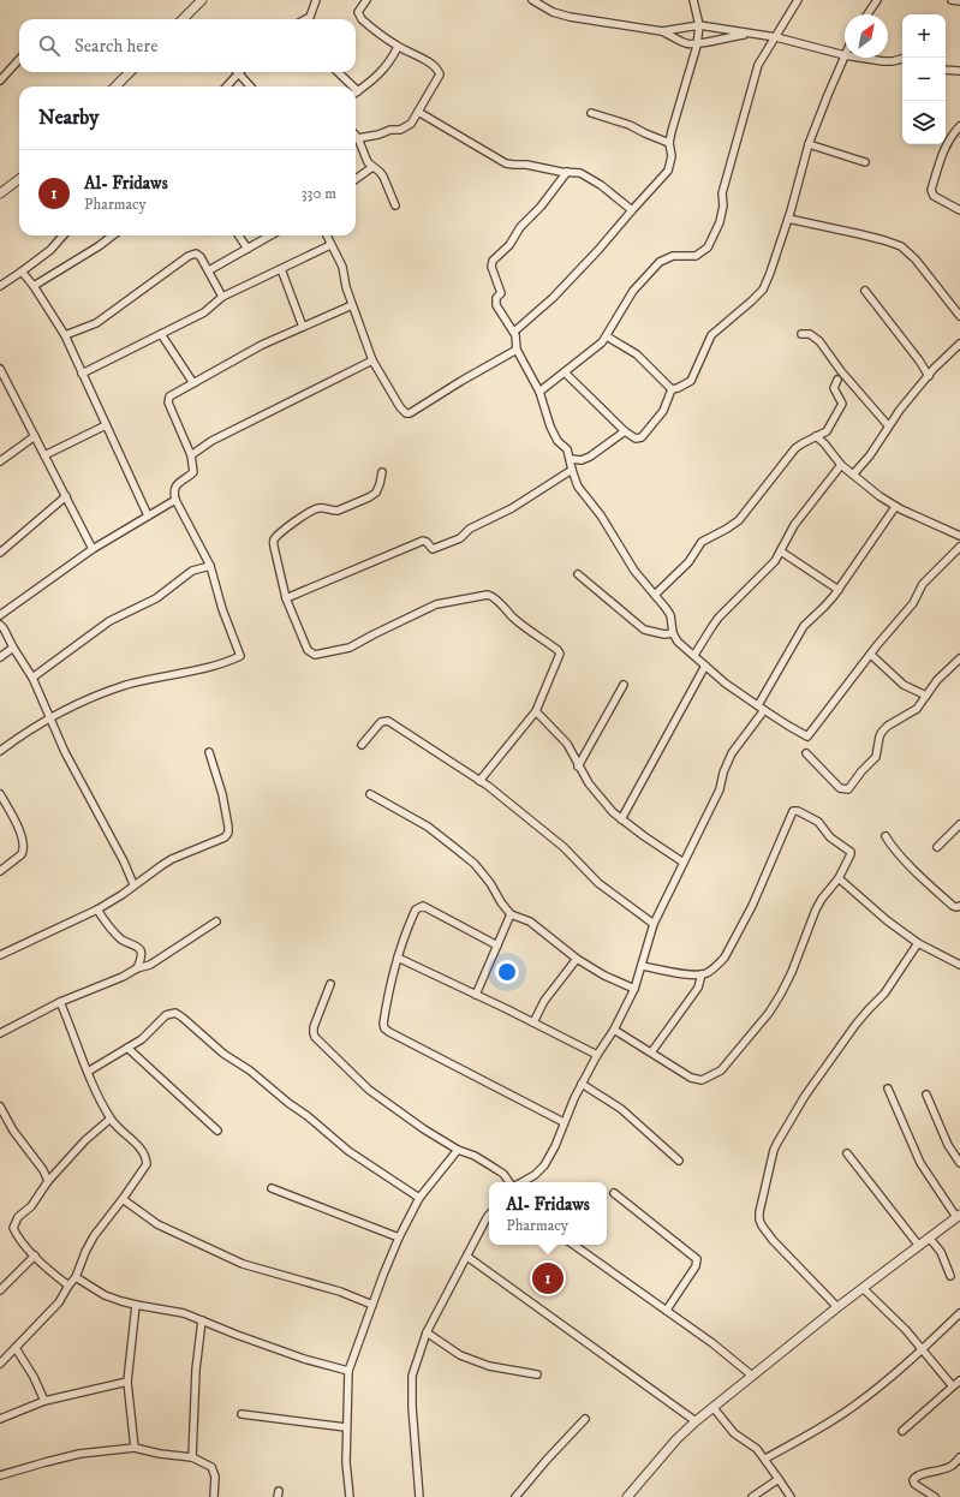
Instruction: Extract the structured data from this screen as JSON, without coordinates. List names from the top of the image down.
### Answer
{
  "north": "top right",
  "page": {
    "map_buttons": ["+", "−"],
    "search": "Search here",
    "heading": "Nearby",
    "list": [
      {
        "mark": "1",
        "name": "Al- Fridaws",
        "note": "Pharmacy",
        "value": "330 m"
      }
    ],
    "popup": ["Al- Fridaws", "Pharmacy"],
    "pins": "1"
  }
}
